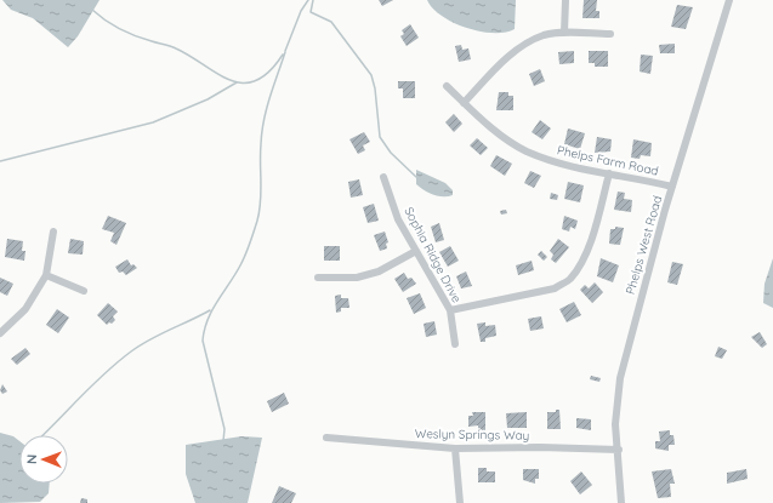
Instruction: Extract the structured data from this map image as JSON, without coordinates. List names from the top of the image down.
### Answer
{
  "streets": {
    "street": [
      "Phelps Farm Road",
      "Phelps West Road",
      "Sophia Ridge Drive",
      "Weslyn Springs Way"
    ]
  },
  "crossings": [
    ["Phelps Farm Road", "Phelps West Road"],
    ["Phelps West Road", "Weslyn Springs Way"]
  ],
  "north": "left"
}
